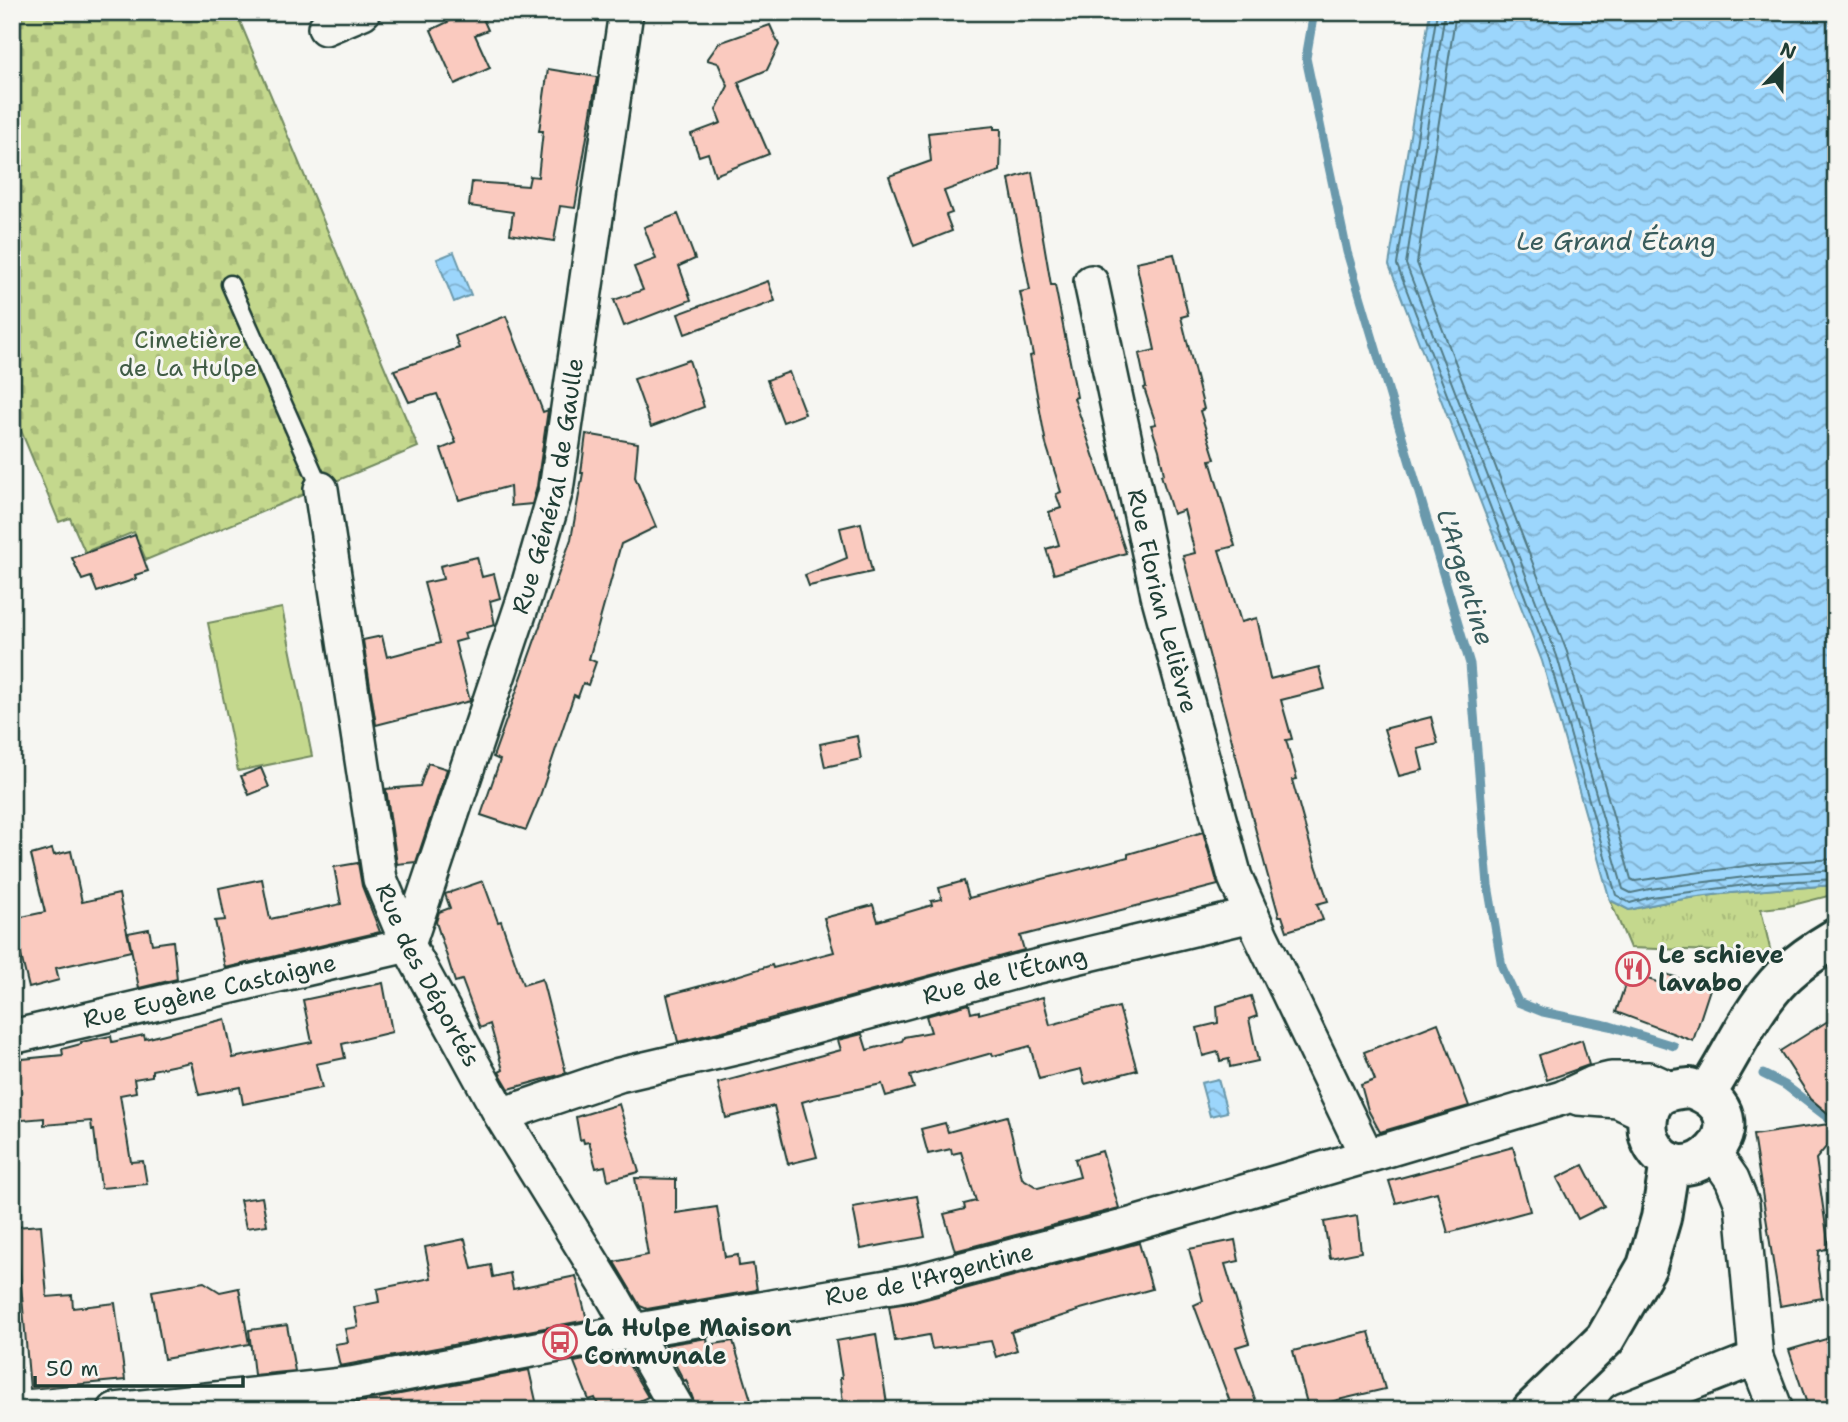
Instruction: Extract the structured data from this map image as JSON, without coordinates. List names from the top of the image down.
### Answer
{
  "streets": {
    "street": [
      "Rue Général de Gaulle",
      "Rue Florian Lelièvre",
      "Rue des Déportés",
      "Rue de l'Étang",
      "Rue Eugène Castaigne",
      "Rue de l'Argentine"
    ]
  },
  "crossings": [
    ["Rue Général de Gaulle", "Rue des Déportés"],
    ["Rue Général de Gaulle", "Rue Eugène Castaigne"],
    ["Rue Florian Lelièvre", "Rue de l'Étang"],
    ["Rue des Déportés", "Rue de l'Étang"],
    ["Rue des Déportés", "Rue Eugène Castaigne"],
    ["Rue des Déportés", "Rue de l'Argentine"]
  ],
  "water": ["Le Grand Étang", "L'Argentine"],
  "parks": ["Cimetière de La Hulpe"],
  "places": {
    "restaurant": ["Le schieve lavabo"],
    "bus stop": ["La Hulpe Maison Communale"]
  },
  "scale_bar": "50 m",
  "north": "top"
}
